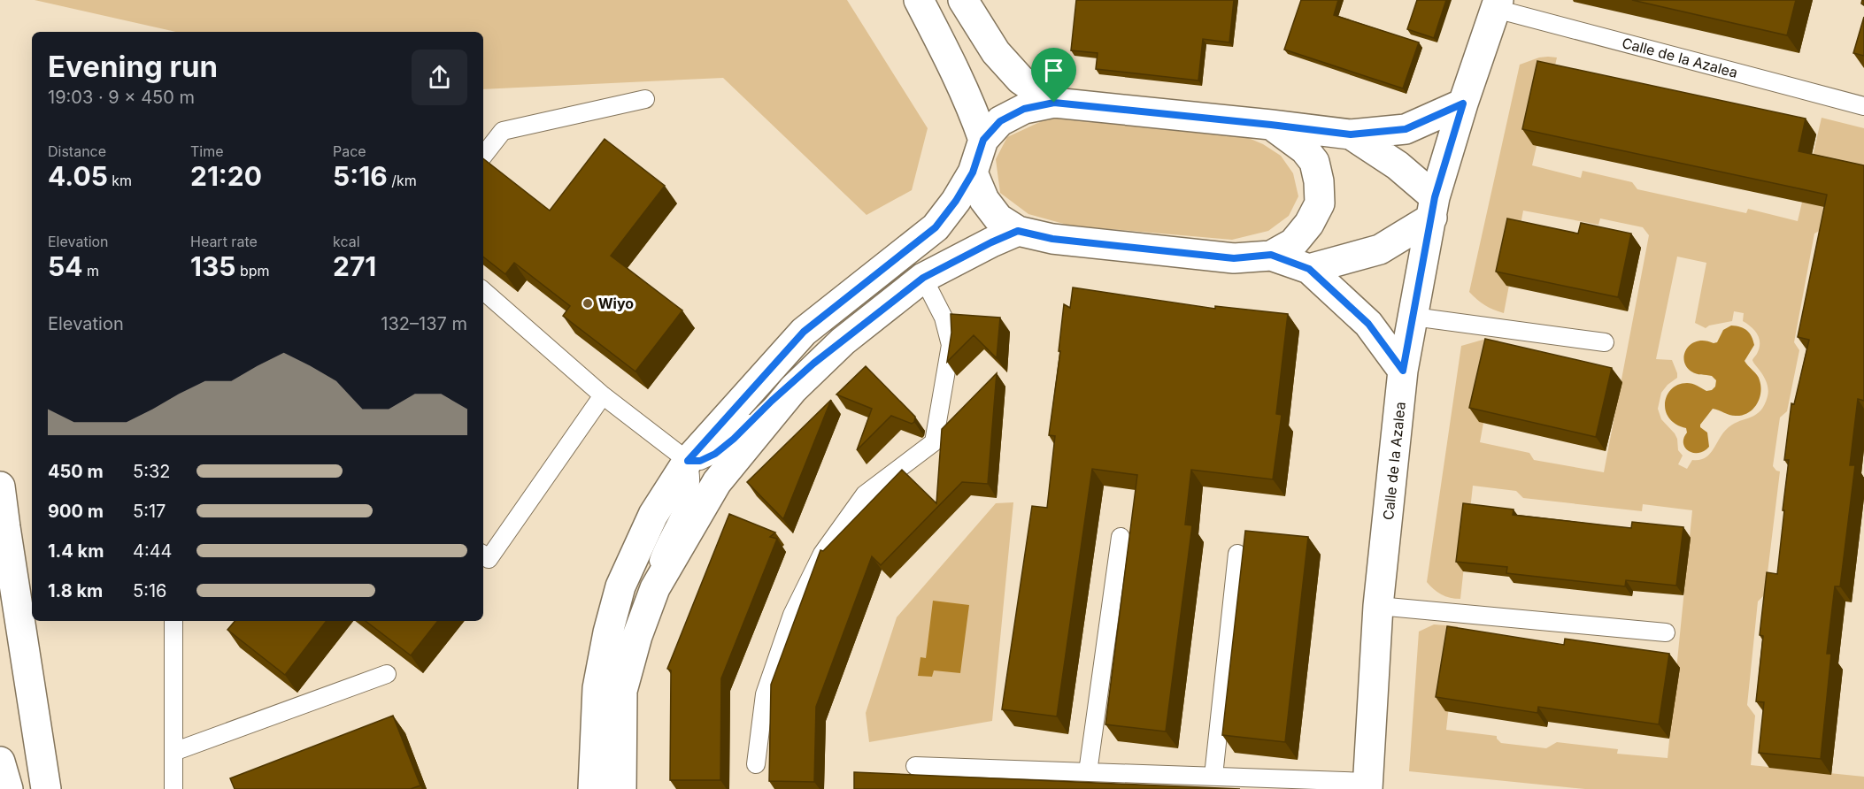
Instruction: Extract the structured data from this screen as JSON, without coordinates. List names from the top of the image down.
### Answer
{
  "streets": {
    "street": ["Calle de la Azalea"]
  },
  "places": ["Wiyo"],
  "page": {
    "heading": ["Evening run", "19:03 · 9 × 450 m"],
    "stats": [
      ["Distance", "4.05 km"],
      ["Time", "21:20"],
      ["Pace", "5:16 /km"],
      ["Elevation", "54 m"],
      ["Heart rate", "135 bpm"],
      ["kcal", "271"]
    ],
    "chart": ["Elevation", "132–137 m"],
    "list": [
      {
        "name": "450 m",
        "note": "5:32"
      },
      {
        "name": "900 m",
        "note": "5:17"
      },
      {
        "name": "1.4 km",
        "note": "4:44"
      },
      {
        "name": "1.8 km",
        "note": "5:16"
      }
    ]
  }
}
